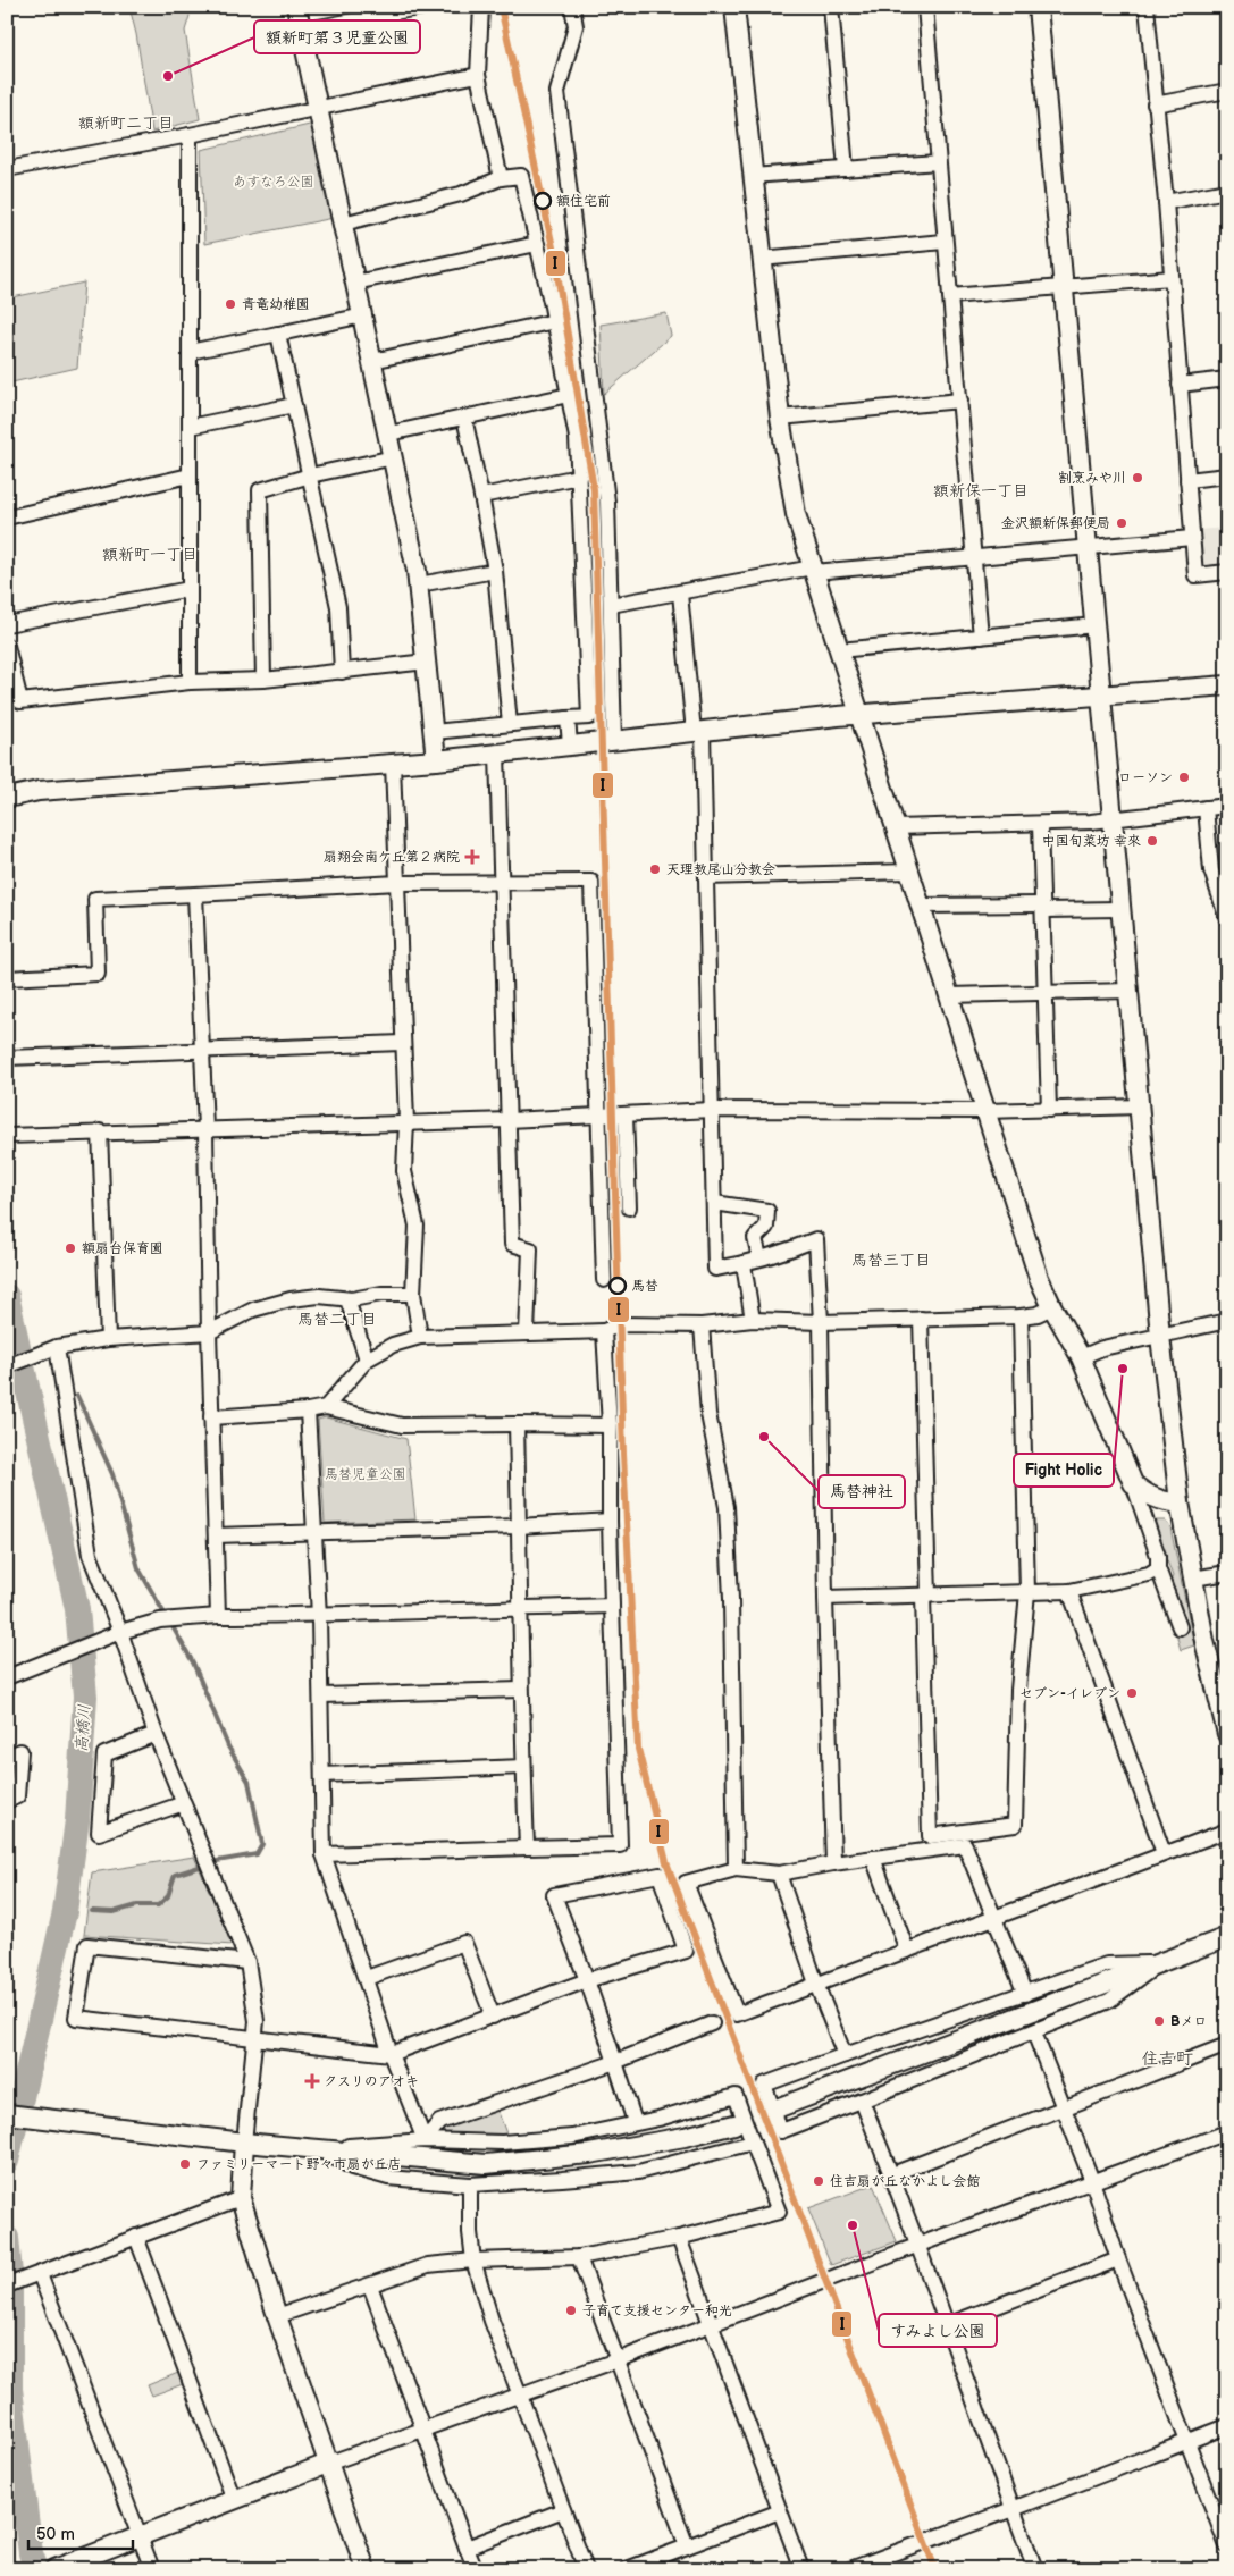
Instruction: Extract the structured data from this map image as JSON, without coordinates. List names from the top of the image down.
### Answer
{
  "districts": [
    "額新町二丁目",
    "額新保一丁目",
    "額新町一丁目",
    "馬替三丁目",
    "馬替二丁目",
    "住吉町"
  ],
  "water": ["高橋川"],
  "parks": ["あすなろ公園", "馬替児童公園"],
  "places": {
    "other": [
      "額新町第３児童公園",
      "額住宅前",
      "青竜幼稚園",
      "割烹みや川",
      "金沢額新保郵便局",
      "ローソン",
      "中国旬菜坊 幸來",
      "天理教尾山分教会",
      "額扇台保育園",
      "馬替",
      "Fight Holic",
      "馬替神社",
      "セブン-イレブン",
      "Bメロ",
      "ファミリーマート野々市扇が丘店",
      "住吉扇が丘なかよし会館",
      "すみよし公園",
      "子育て支援センター和光"
    ],
    "health": ["扇翔会南ケ丘第２病院", "クスリのアオキ"]
  },
  "lines": ["transit line I"],
  "scale_bar": "50 m"
}
